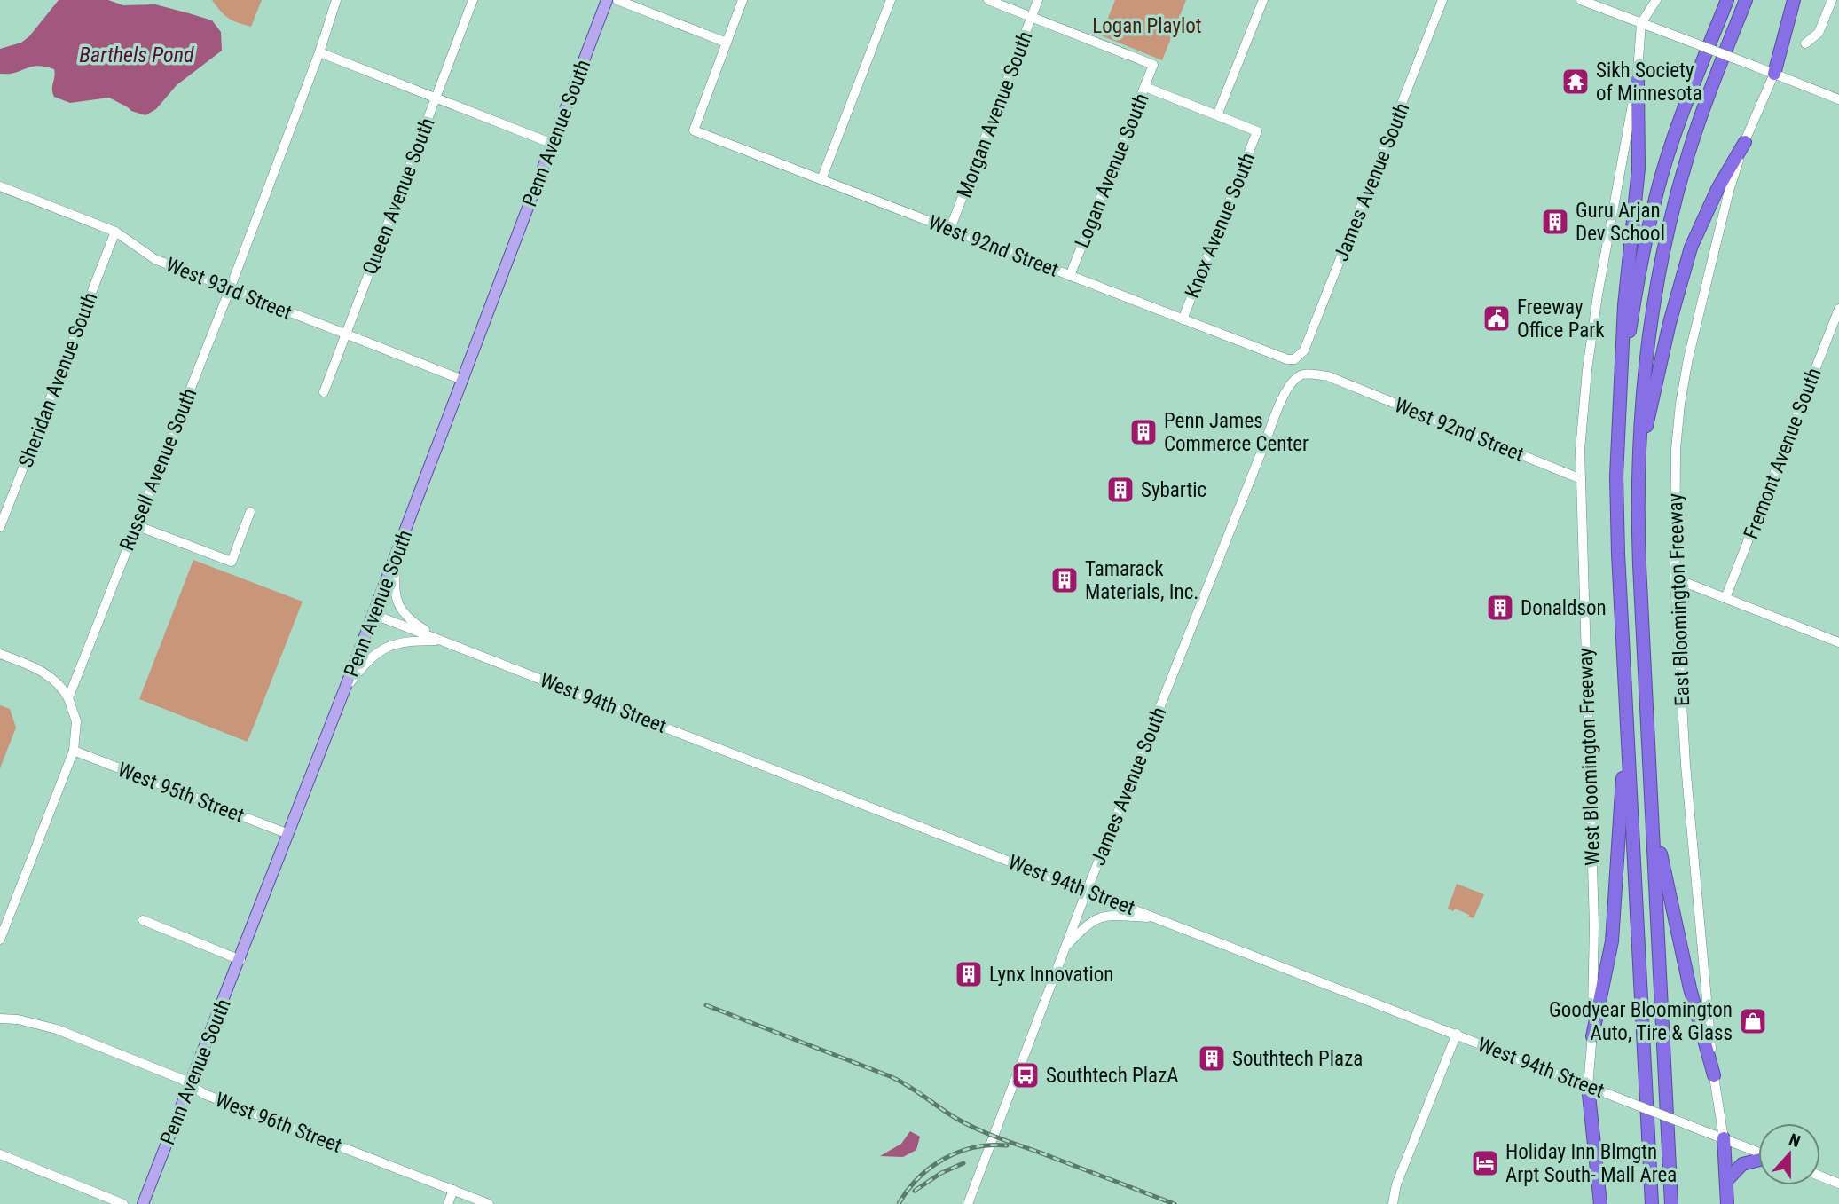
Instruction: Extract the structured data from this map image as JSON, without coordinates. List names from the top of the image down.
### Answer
{
  "streets": {
    "main road": ["Penn Avenue South"],
    "street": [
      "Morgan Avenue South",
      "Logan Avenue South",
      "James Avenue South",
      "Queen Avenue South",
      "Knox Avenue South",
      "West 92nd Street",
      "West 93rd Street",
      "Sheridan Avenue South",
      "Fremont Avenue South",
      "Russell Avenue South",
      "East Bloomington Freeway",
      "West 94th Street",
      "West Bloomington Freeway",
      "West 95th Street",
      "West 96th Street"
    ]
  },
  "crossings": [
    ["Morgan Avenue South", "Logan Avenue South"],
    ["Morgan Avenue South", "West 92nd Street"],
    ["Penn Avenue South", "West 93rd Street"],
    ["Penn Avenue South", "West 94th Street"],
    ["Penn Avenue South", "West 95th Street"],
    ["Penn Avenue South", "West 96th Street"],
    ["Logan Avenue South", "West 92nd Street"],
    ["James Avenue South", "West 92nd Street"],
    ["James Avenue South", "West 94th Street"],
    ["Queen Avenue South", "West 93rd Street"],
    ["Knox Avenue South", "West 92nd Street"],
    ["West 92nd Street", "West Bloomington Freeway"],
    ["West 93rd Street", "Sheridan Avenue South"],
    ["West 93rd Street", "Russell Avenue South"],
    ["East Bloomington Freeway", "West 94th Street"],
    ["West 94th Street", "West Bloomington Freeway"]
  ],
  "water": ["Barthels Pond"],
  "parks": ["Logan Playlot"],
  "places": {
    "temple": ["Sikh Society of Minnesota"],
    "building": [
      "Guru Arjan Dev School",
      "Penn James Commerce Center",
      "Sybartic",
      "Tamarack Materials, Inc.",
      "Donaldson",
      "Lynx Innovation",
      "Southtech Plaza"
    ],
    "public building": ["Freeway Office Park"],
    "shop": ["Goodyear Bloomington Auto, Tire & Glass"],
    "bus stop": ["Southtech PlazA"],
    "hotel": ["Holiday Inn Blmgtn Arpt South- Mall Area"]
  },
  "north": "top"
}
